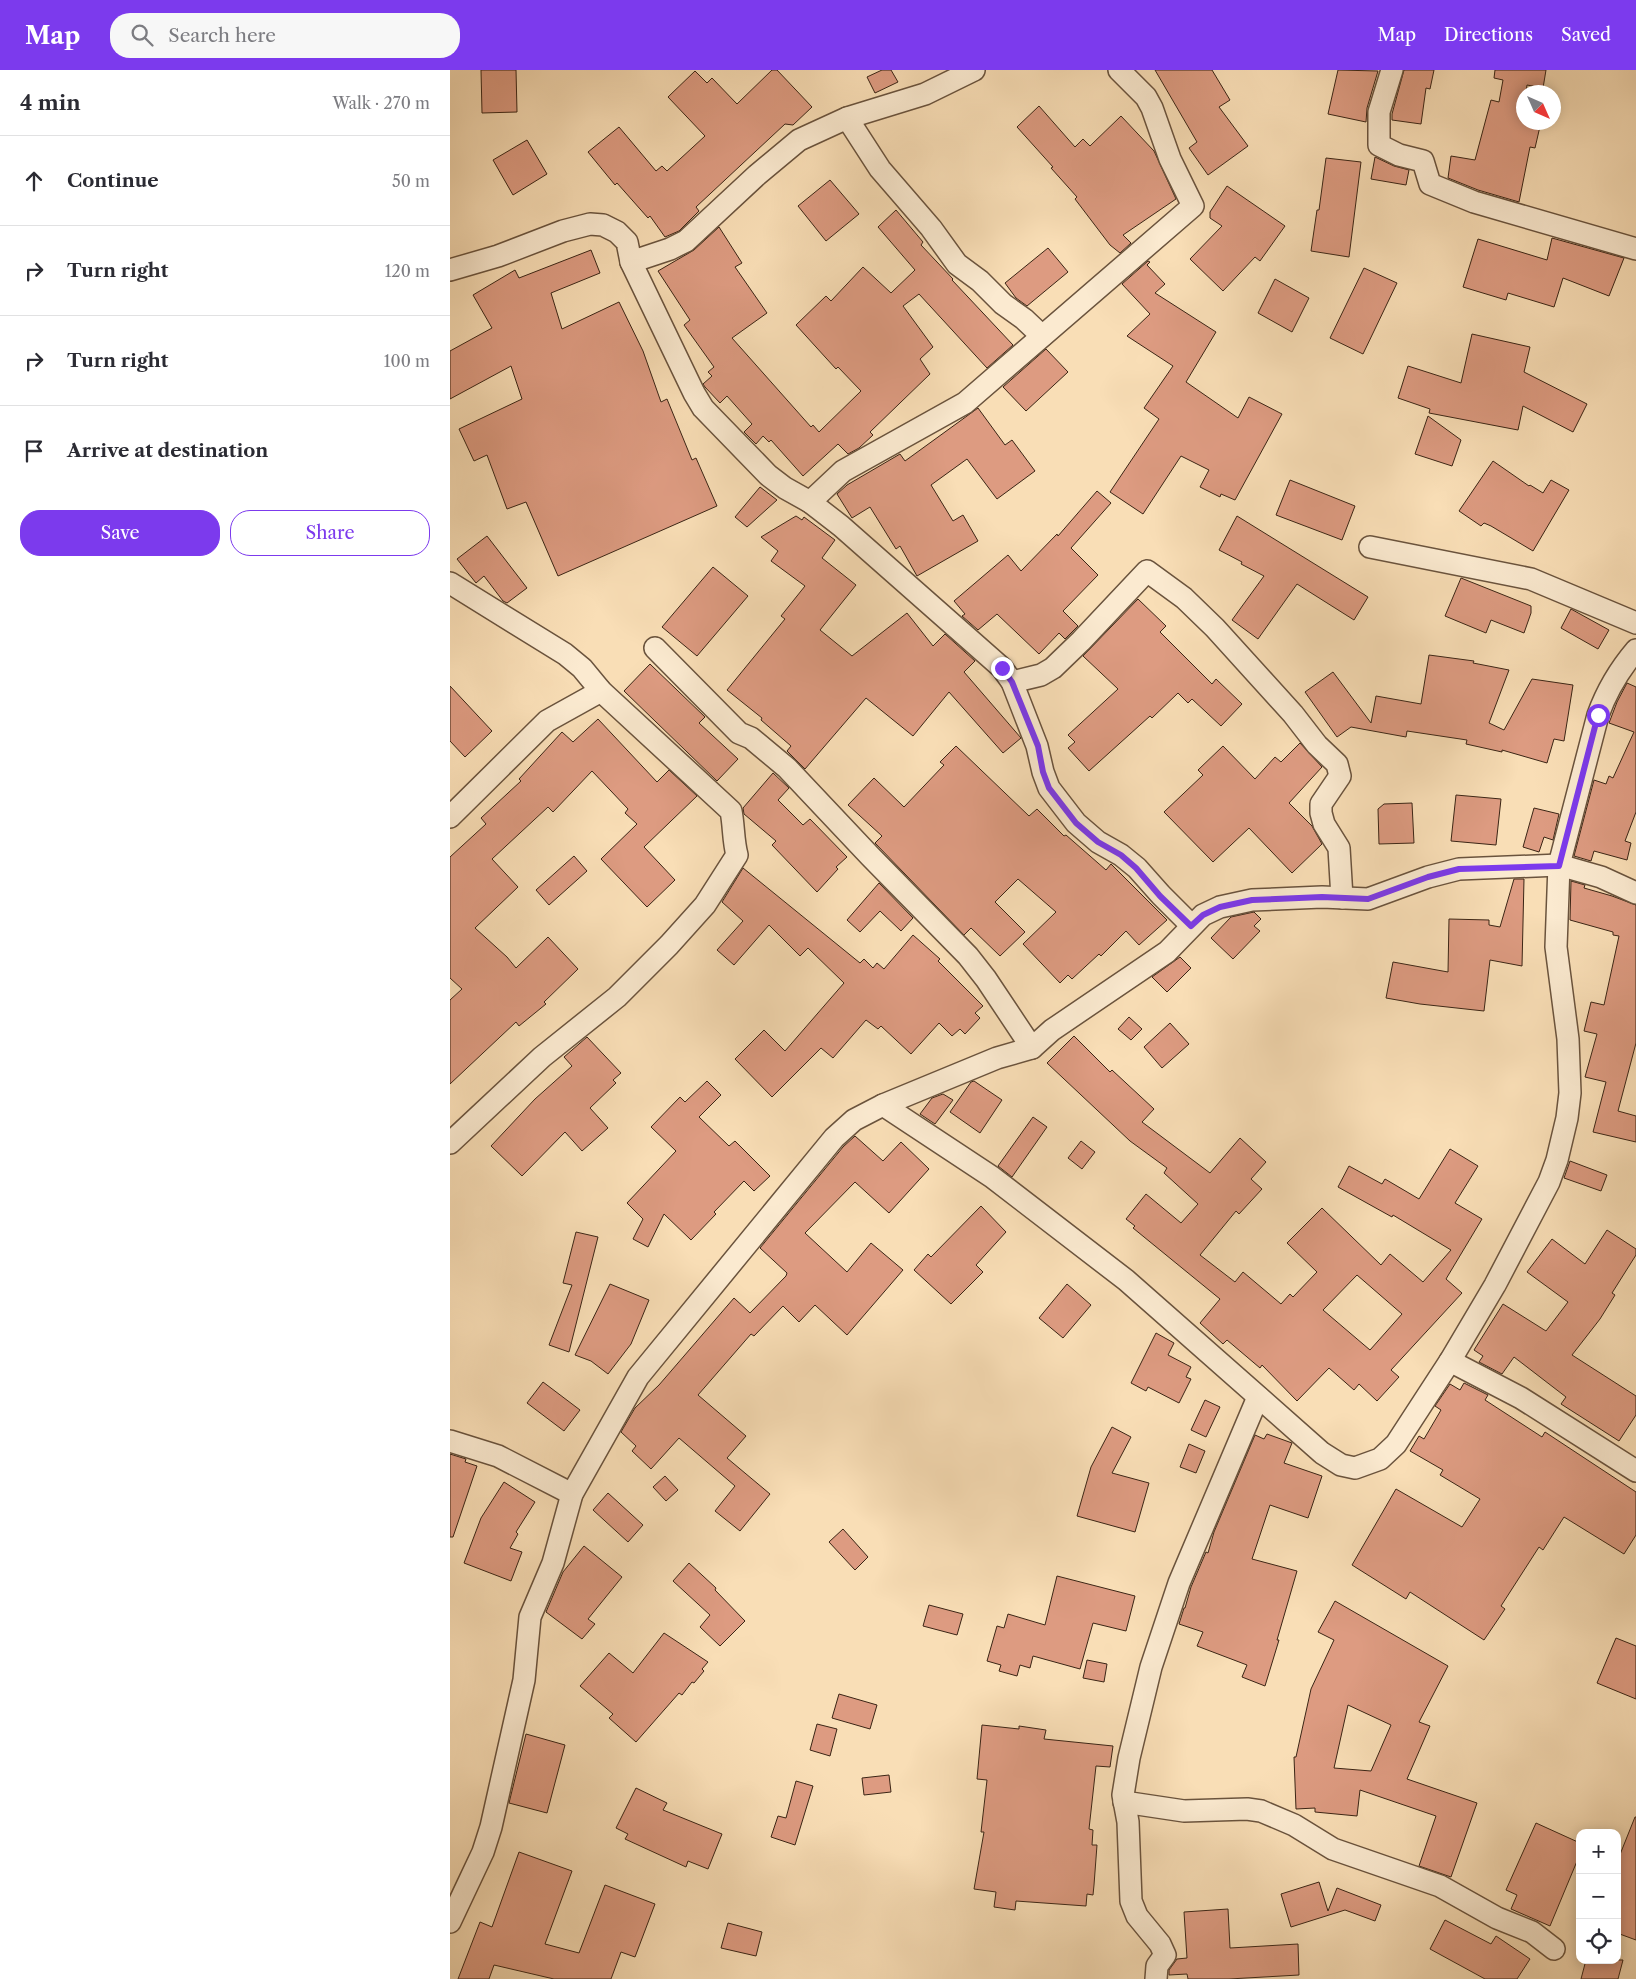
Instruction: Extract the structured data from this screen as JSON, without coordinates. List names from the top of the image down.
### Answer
{
  "north": "bottom right",
  "page": {
    "header": "Map",
    "search": "Search here",
    "nav": ["Map", "Directions", "Saved"],
    "heading": ["4 min", "Walk · 270 m"],
    "list": [
      ["Continue", "50 m"],
      ["Turn right", "120 m"],
      ["Turn right", "100 m"],
      "Arrive at destination"
    ],
    "buttons": ["Save", "Share"],
    "map_buttons": ["+", "−"]
  }
}
